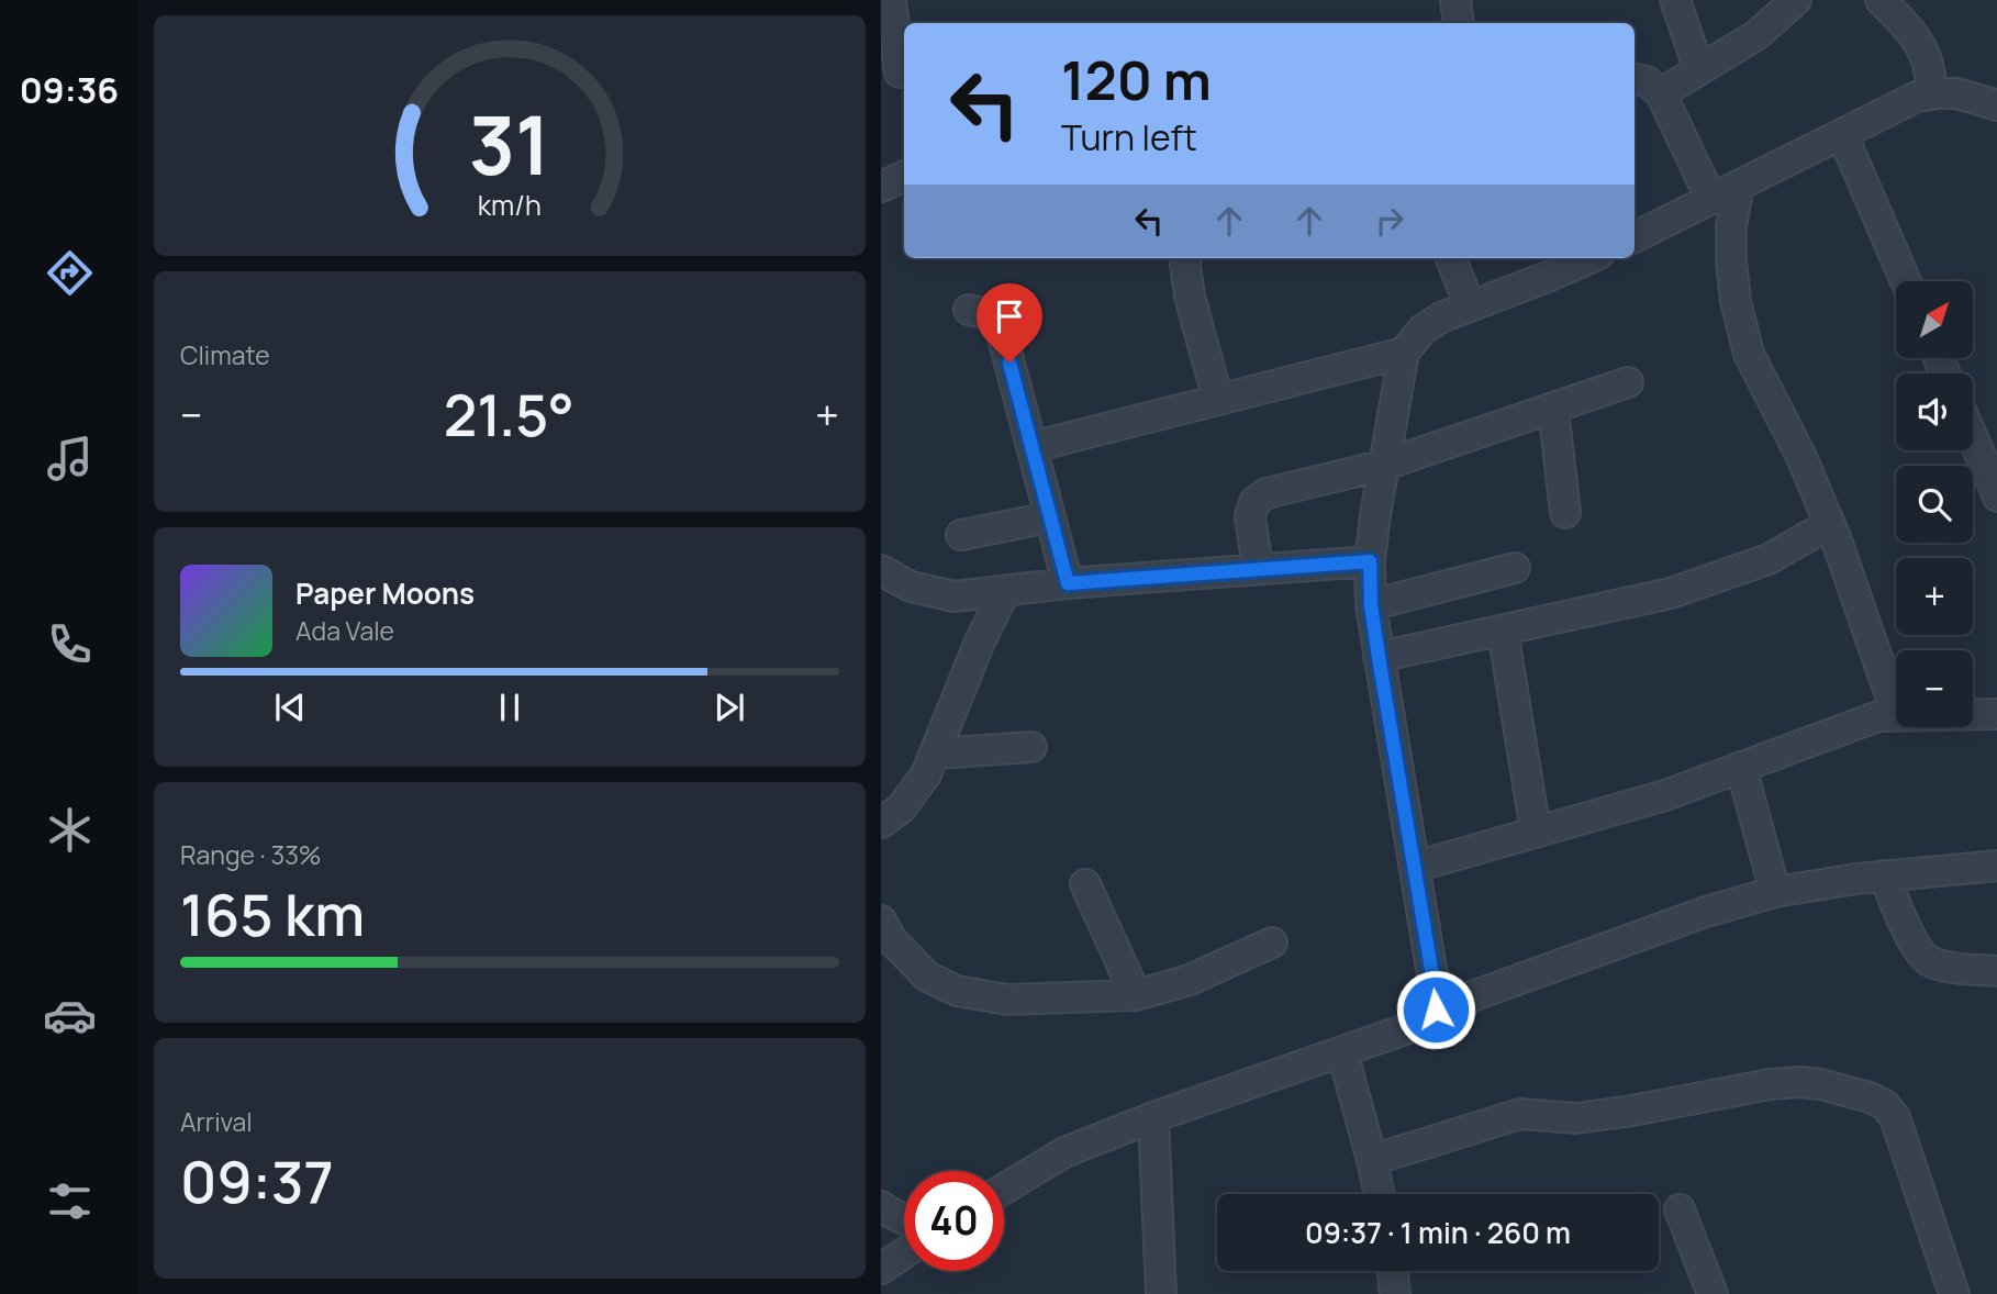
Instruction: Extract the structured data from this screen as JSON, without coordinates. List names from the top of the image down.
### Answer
{
  "north": "top right",
  "page": {
    "tabs": "09:36",
    "turn": ["120 m", "Turn left"],
    "tile": [
      "Climate",
      ["Range · 33%", "165 km"],
      ["Arrival", "09:37"]
    ],
    "map_buttons": ["+", "−"],
    "heat": ["−", "21.5°", "+"],
    "song": ["Paper Moons", "Ada Vale"],
    "limit": "40",
    "trip": "09:37 · 1 min · 260 m",
    "gauge": ["31", "km/h"]
  }
}
